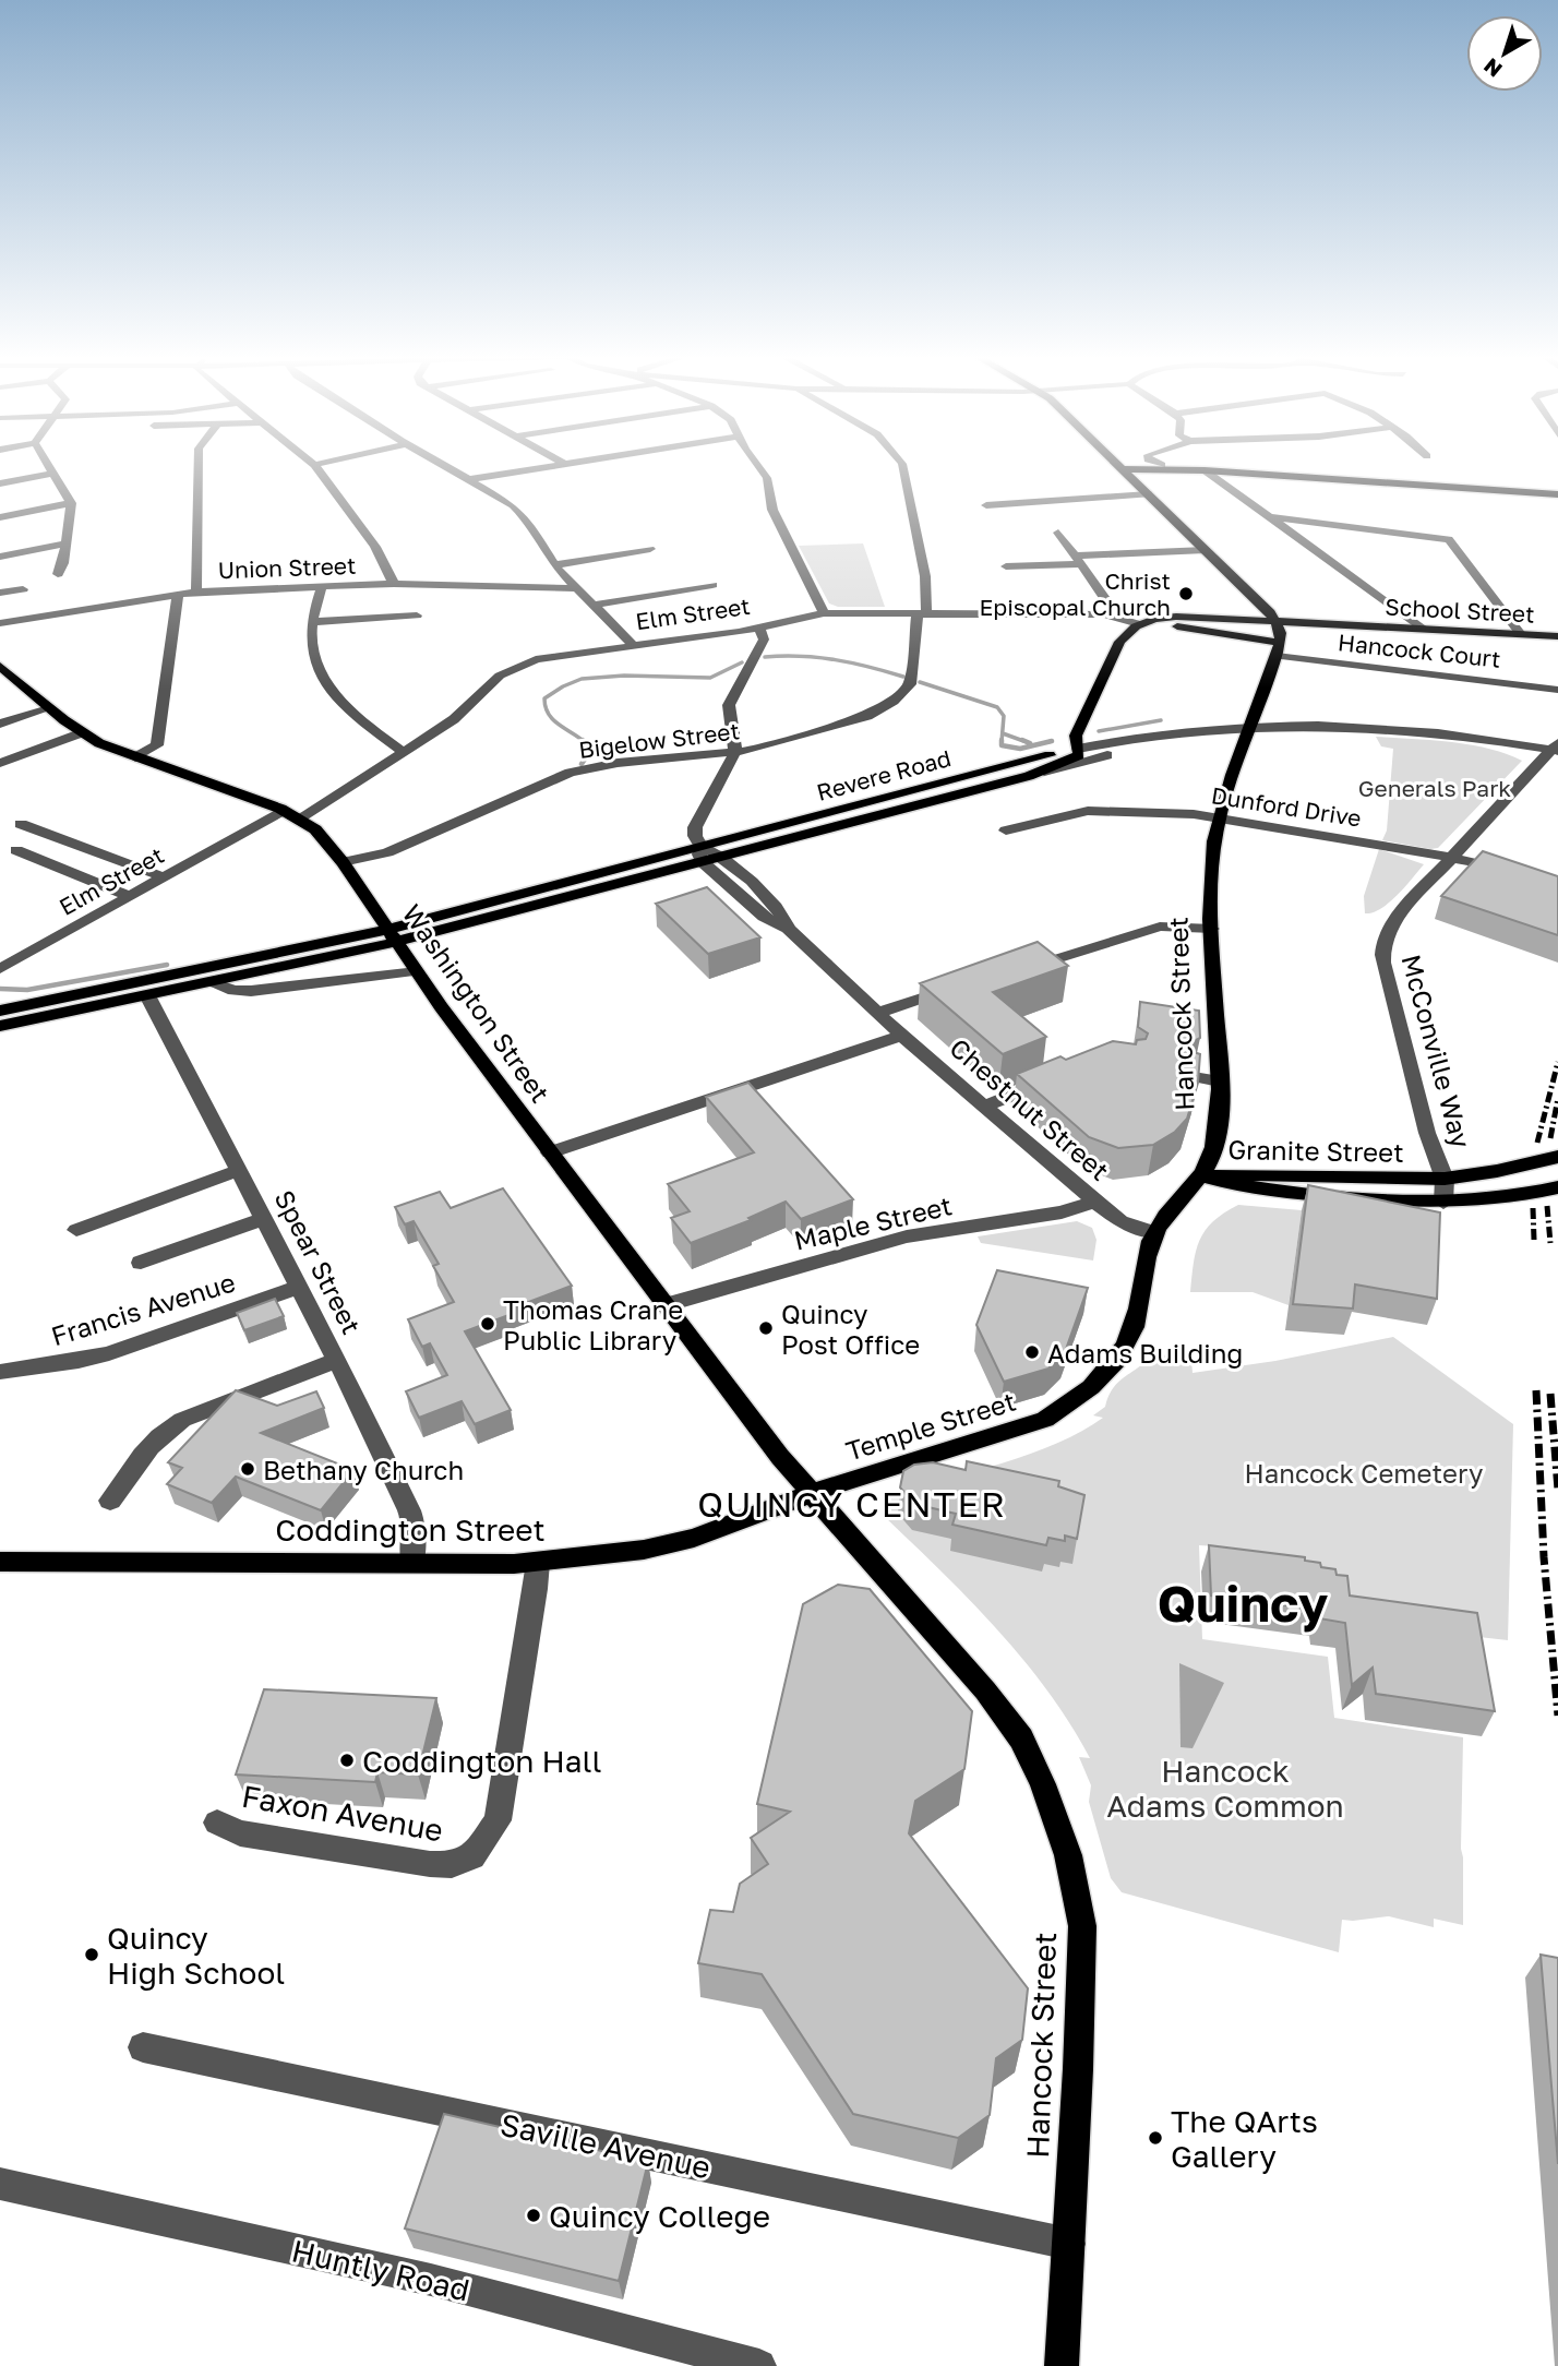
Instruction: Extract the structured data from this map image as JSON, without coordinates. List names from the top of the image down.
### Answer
{
  "streets": {
    "main road": [
      "School Street",
      "Elm Street",
      "Revere Road",
      "Washington Street",
      "Hancock Street",
      "Granite Street",
      "Temple Street",
      "Coddington Street"
    ],
    "street": [
      "Union Street",
      "Hancock Court",
      "Bigelow Street",
      "Dunford Drive",
      "McConville Way",
      "Chestnut Street",
      "Maple Street",
      "Spear Street",
      "Francis Avenue",
      "Faxon Avenue",
      "Saville Avenue",
      "Huntly Road"
    ]
  },
  "crossings": [
    ["School Street", "Elm Street"],
    ["School Street", "Hancock Street"],
    ["Elm Street", "Bigelow Street"],
    ["Elm Street", "Washington Street"],
    ["Elm Street", "Hancock Street"],
    ["Hancock Court", "Hancock Street"],
    ["Bigelow Street", "Washington Street"],
    ["Revere Road", "Hancock Street"],
    ["Dunford Drive", "Hancock Street"],
    ["Dunford Drive", "McConville Way"],
    ["Washington Street", "Hancock Street"],
    ["Washington Street", "Maple Street"],
    ["Washington Street", "Temple Street"],
    ["Washington Street", "Coddington Street"],
    ["Hancock Street", "Chestnut Street"],
    ["Hancock Street", "Granite Street"],
    ["Hancock Street", "Temple Street"],
    ["Hancock Street", "Coddington Street"],
    ["Hancock Street", "Saville Avenue"],
    ["McConville Way", "Granite Street"],
    ["Chestnut Street", "Maple Street"],
    ["Spear Street", "Francis Avenue"],
    ["Spear Street", "Coddington Street"],
    ["Temple Street", "Coddington Street"],
    ["Coddington Street", "Faxon Avenue"]
  ],
  "districts": ["QUINCY CENTER", "Quincy"],
  "parks": ["Generals Park", "Hancock Cemetery", "Hancock Adams Common"],
  "places": [
    "Christ Episcopal Church",
    "Thomas Crane Public Library",
    "Quincy Post Office",
    "Adams Building",
    "Bethany Church",
    "Coddington Hall",
    "Quincy High School",
    "The QArts Gallery",
    "Quincy College"
  ],
  "north": "bottom left"
}
